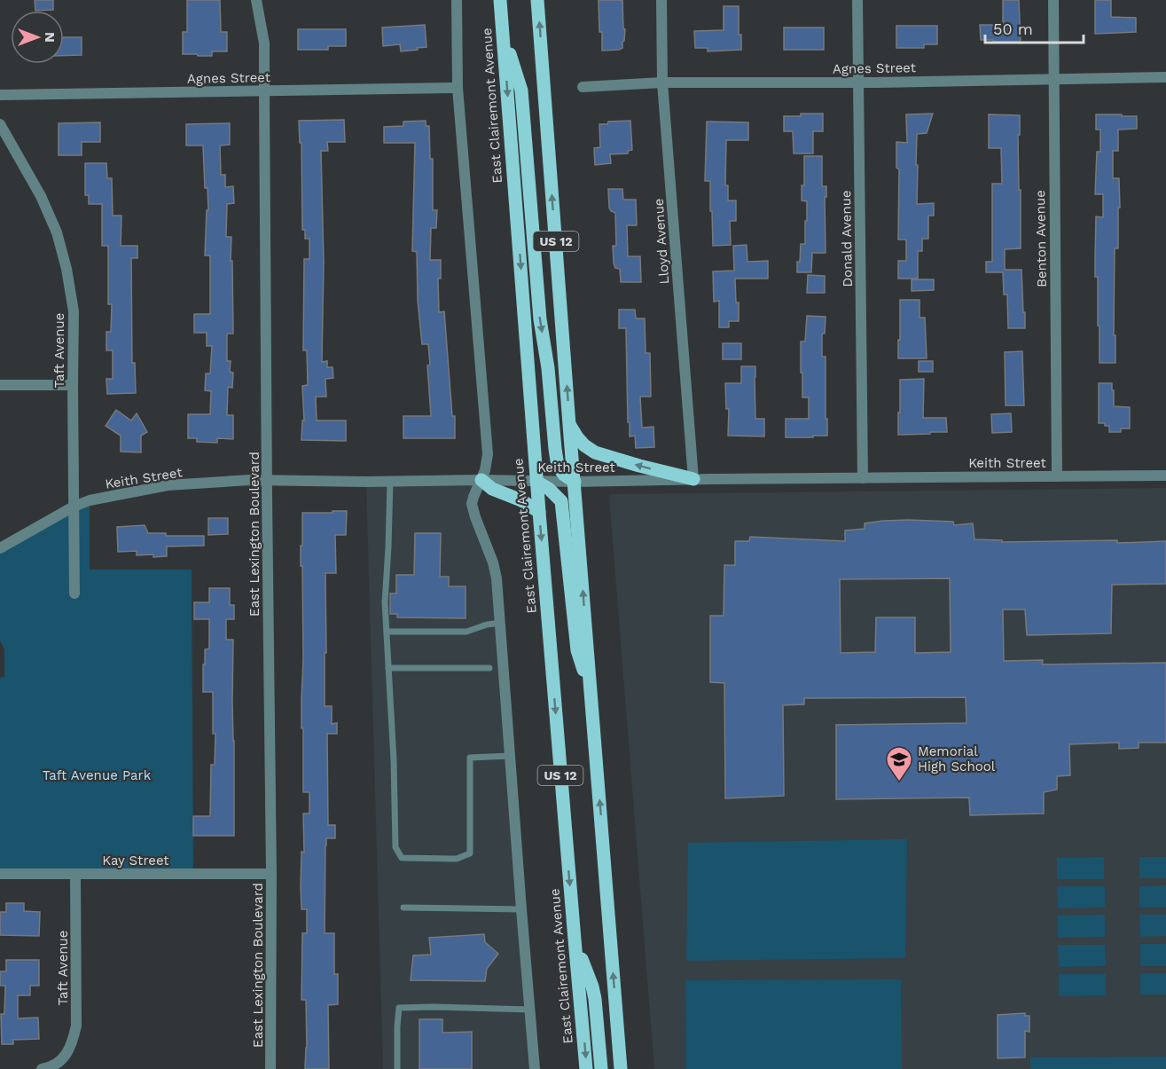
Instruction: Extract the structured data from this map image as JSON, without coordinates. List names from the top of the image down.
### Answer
{
  "streets": {
    "main road": ["East Clairemont Avenue", "US 12"],
    "street": [
      "Agnes Street",
      "Donald Avenue",
      "Benton Avenue",
      "Lloyd Avenue",
      "Taft Avenue",
      "Keith Street",
      "East Lexington Boulevard",
      "Kay Street"
    ]
  },
  "crossings": [
    ["Agnes Street", "Donald Avenue"],
    ["Agnes Street", "Benton Avenue"],
    ["Agnes Street", "Lloyd Avenue"],
    ["Agnes Street", "East Lexington Boulevard"],
    ["East Clairemont Avenue", "Keith Street"],
    ["Donald Avenue", "Keith Street"],
    ["Benton Avenue", "Keith Street"],
    ["US 12", "Keith Street"],
    ["Lloyd Avenue", "Keith Street"],
    ["Taft Avenue", "Keith Street"],
    ["Taft Avenue", "Kay Street"],
    ["Keith Street", "East Lexington Boulevard"],
    ["East Lexington Boulevard", "Kay Street"]
  ],
  "parks": ["Taft Avenue Park"],
  "places": {
    "school or university": ["Memorial High School"]
  },
  "scale_bar": "50 m",
  "north": "right"
}
